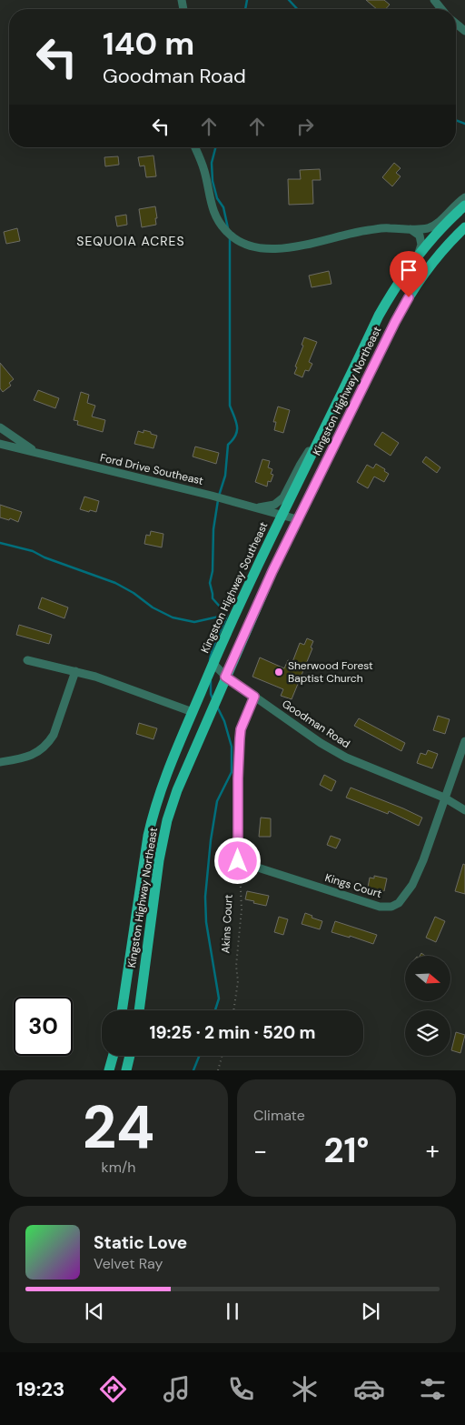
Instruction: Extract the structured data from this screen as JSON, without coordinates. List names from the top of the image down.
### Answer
{
  "streets": {
    "main road": ["Kingston Highway Northeast", "Kingston Highway Southeast"],
    "street": ["Ford Drive Southeast", "Goodman Road", "Kings Court"],
    "path": ["Akins Court"]
  },
  "crossings": [
    ["Kingston Highway Northeast", "Ford Drive Southeast"],
    ["Kingston Highway Northeast", "Goodman Road"],
    ["Ford Drive Southeast", "Kingston Highway Southeast"],
    ["Kingston Highway Southeast", "Goodman Road"],
    ["Goodman Road", "Kings Court"],
    ["Kings Court", "Akins Court"]
  ],
  "districts": ["SEQUOIA ACRES"],
  "places": ["Sherwood Forest Baptist Church"],
  "north": "right",
  "page": {
    "turn": ["140 m", "Goodman Road"],
    "limit": "30",
    "trip": "19:25 · 2 min · 520 m",
    "tile": [
      ["24", "km/h"],
      "Climate"
    ],
    "heat": ["−", "21°", "+"],
    "song": ["Static Love", "Velvet Ray"],
    "tabs": "19:23"
  }
}
